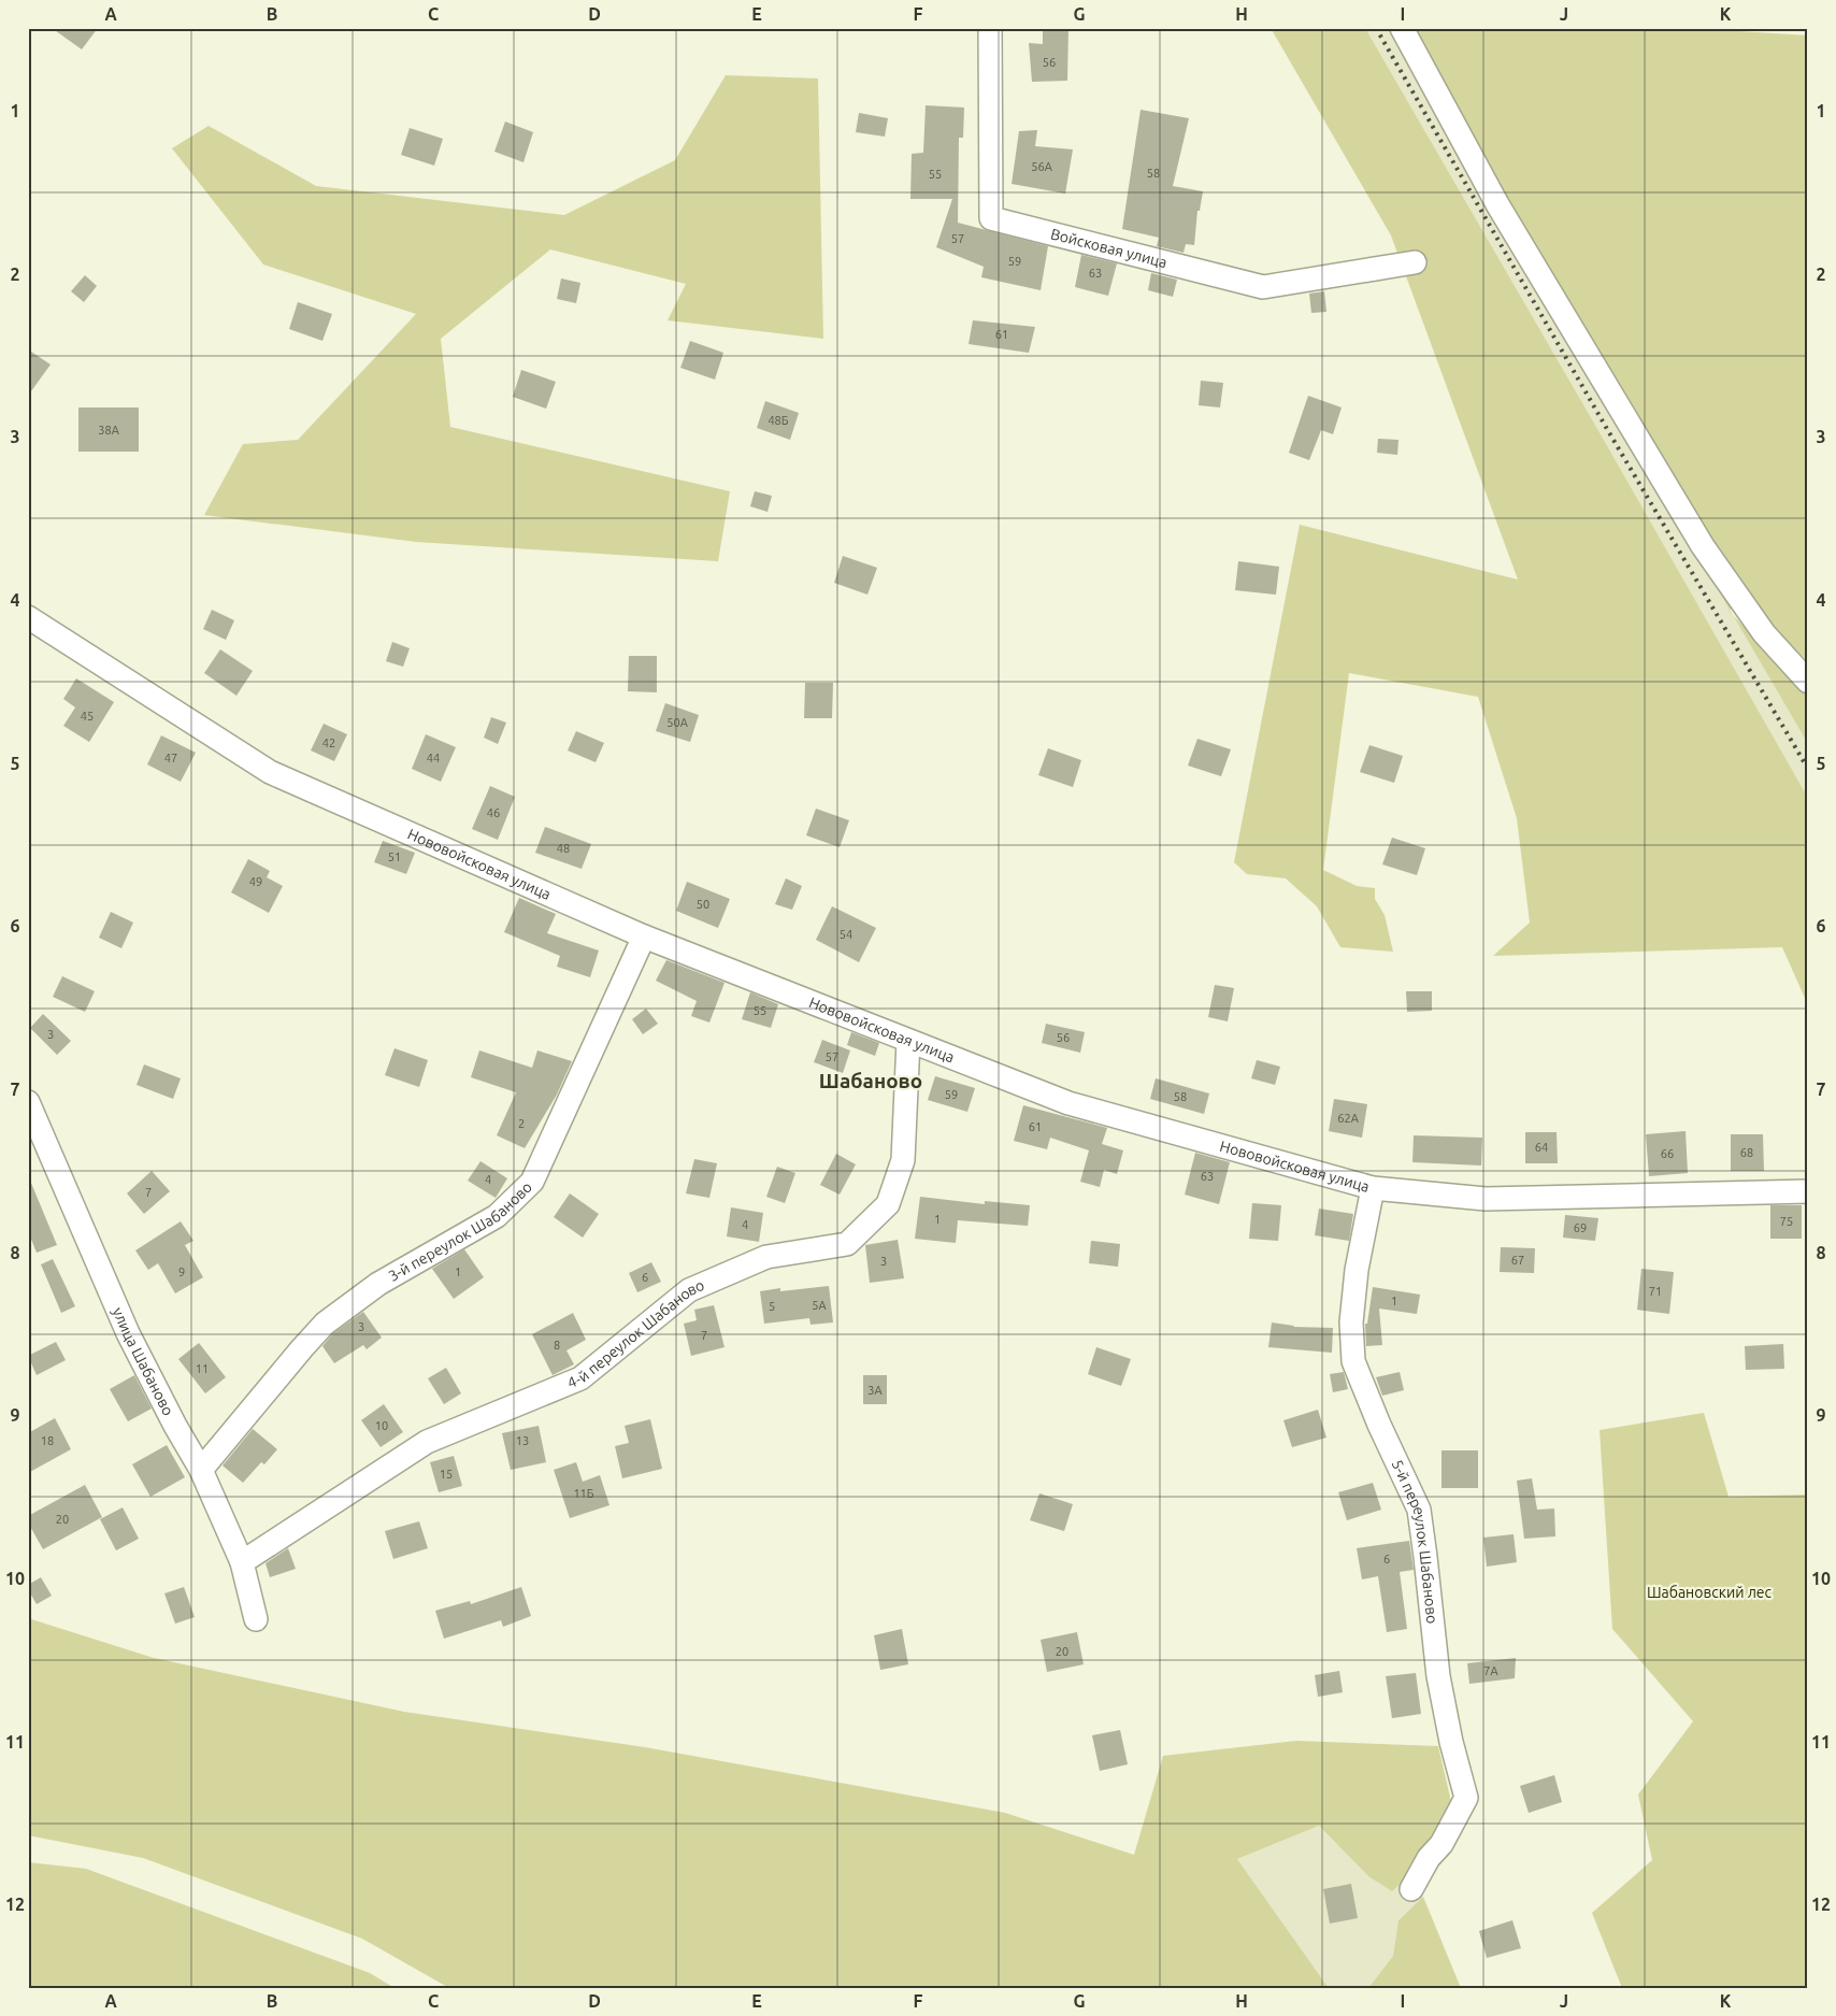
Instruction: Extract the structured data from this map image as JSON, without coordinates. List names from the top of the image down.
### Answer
{
  "streets": {
    "street": [
      "Войсковая улица",
      "Нововойсковая улица",
      "3-й переулок Шабаново",
      "4-й переулок Шабаново",
      "улица Шабаново",
      "5-й переулок Шабаново"
    ]
  },
  "crossings": [
    ["Нововойсковая улица", "3-й переулок Шабаново"],
    ["Нововойсковая улица", "4-й переулок Шабаново"],
    ["Нововойсковая улица", "5-й переулок Шабаново"],
    ["3-й переулок Шабаново", "улица Шабаново"],
    ["4-й переулок Шабаново", "улица Шабаново"]
  ],
  "districts": ["Шабаново"],
  "parks": ["Шабановский лес"],
  "house_numbers": [
    "56",
    "56А",
    "58",
    "55",
    "57",
    "59",
    "63",
    "61",
    "48Б",
    "38А",
    "45",
    "50А",
    "42",
    "47",
    "44",
    "46",
    "48",
    "51",
    "49",
    "50",
    "54",
    "55",
    "3",
    "56",
    "57",
    "59",
    "58",
    "62А",
    "2",
    "61",
    "64",
    "68",
    "66",
    "63",
    "4",
    "7",
    "1",
    "75",
    "4",
    "69",
    "67",
    "3",
    "9",
    "1",
    "6",
    "71",
    "1",
    "5А",
    "5",
    "3",
    "7",
    "8",
    "11",
    "3А",
    "10",
    "18",
    "13",
    "15",
    "11Б",
    "20",
    "6",
    "20",
    "7А"
  ],
  "grid": {
    "columns": [
      "A",
      "B",
      "C",
      "D",
      "E",
      "F",
      "G",
      "H",
      "I",
      "J",
      "K"
    ],
    "rows": [
      "1",
      "2",
      "3",
      "4",
      "5",
      "6",
      "7",
      "8",
      "9",
      "10",
      "11",
      "12"
    ]
  }
}
